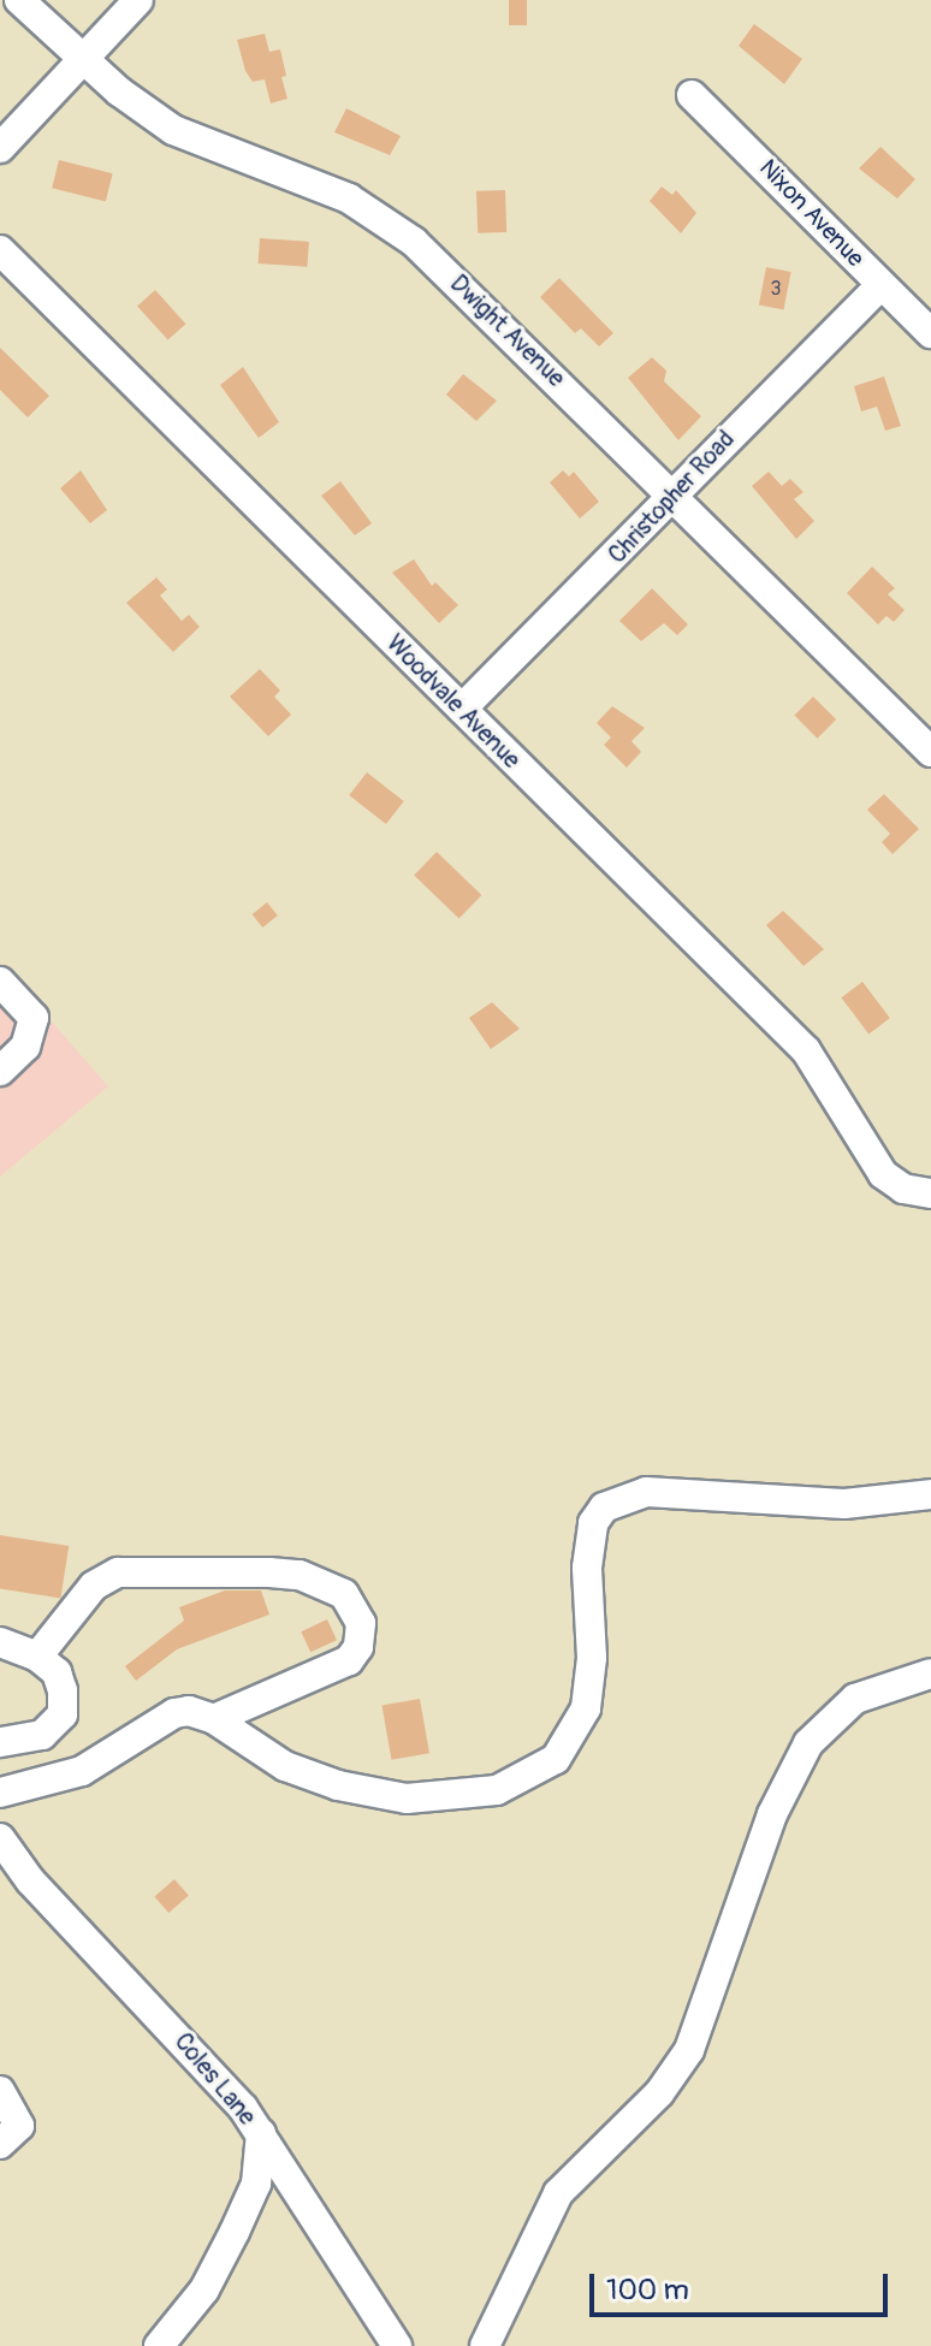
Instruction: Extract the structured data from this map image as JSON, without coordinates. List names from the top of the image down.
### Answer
{
  "streets": {
    "street": [
      "Nixon Avenue",
      "Dwight Avenue",
      "Christopher Road",
      "Woodvale Avenue",
      "Coles Lane"
    ]
  },
  "crossings": [
    ["Nixon Avenue", "Christopher Road"],
    ["Dwight Avenue", "Christopher Road"],
    ["Christopher Road", "Woodvale Avenue"]
  ],
  "house_numbers": ["3"],
  "scale_bar": "100 m"
}
